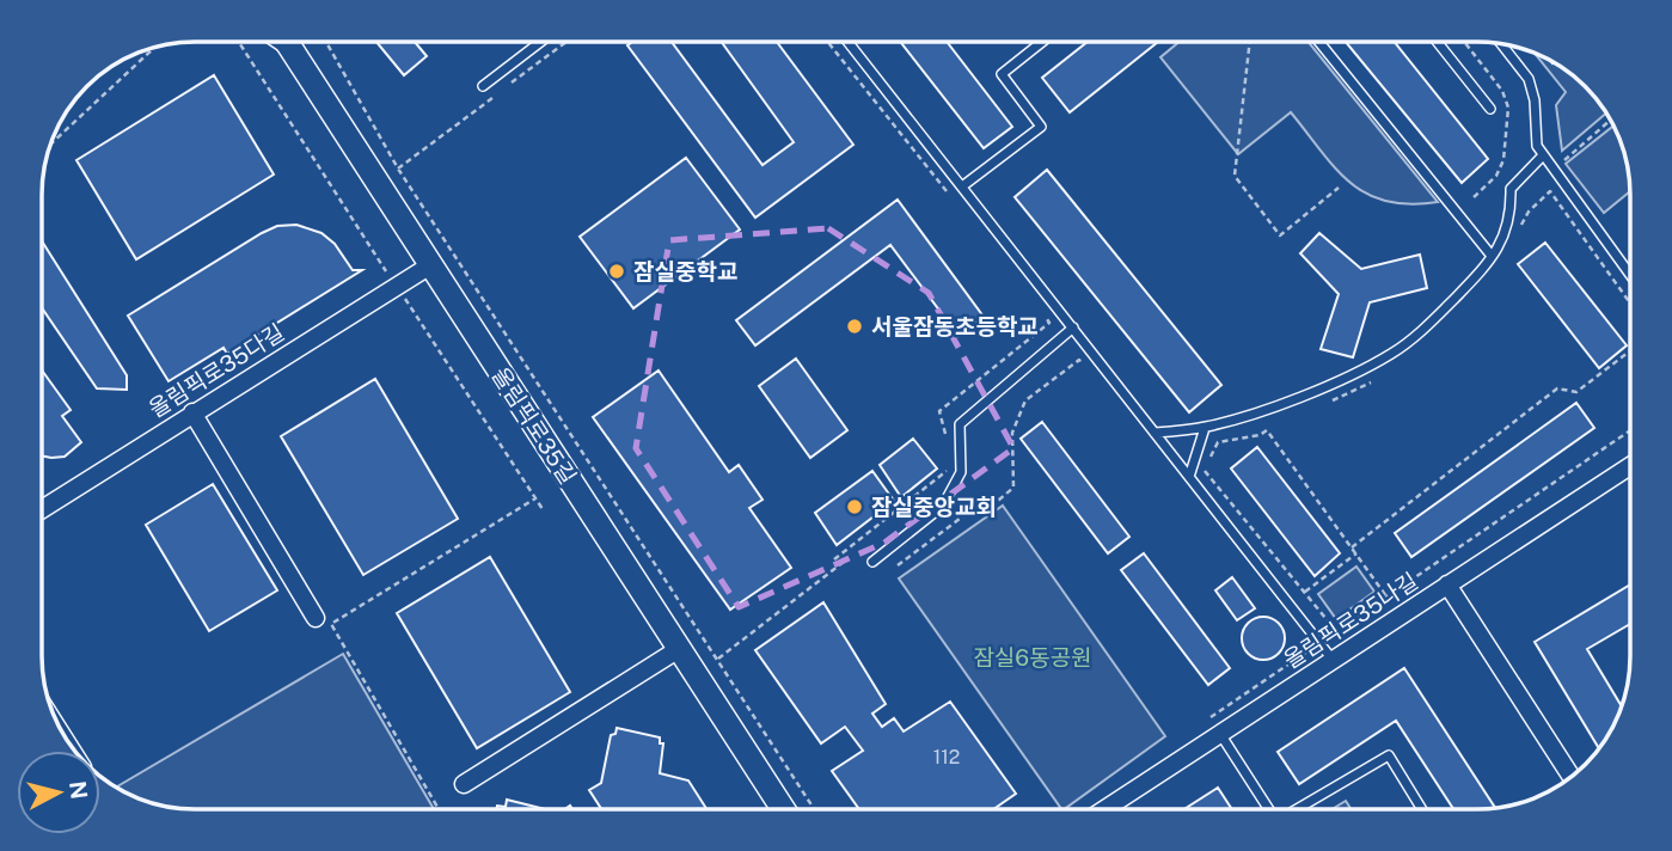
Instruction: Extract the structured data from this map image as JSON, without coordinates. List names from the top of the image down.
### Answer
{
  "streets": {
    "street": ["올림픽로35다길", "올림픽로35길", "올림픽로35나길"]
  },
  "crossings": [
    ["올림픽로35다길", "올림픽로35길"]
  ],
  "parks": ["잠실6동공원"],
  "places": ["잠실중학교", "서울잠동초등학교", "잠실중앙교회"],
  "house_numbers": ["112"],
  "north": "right"
}
